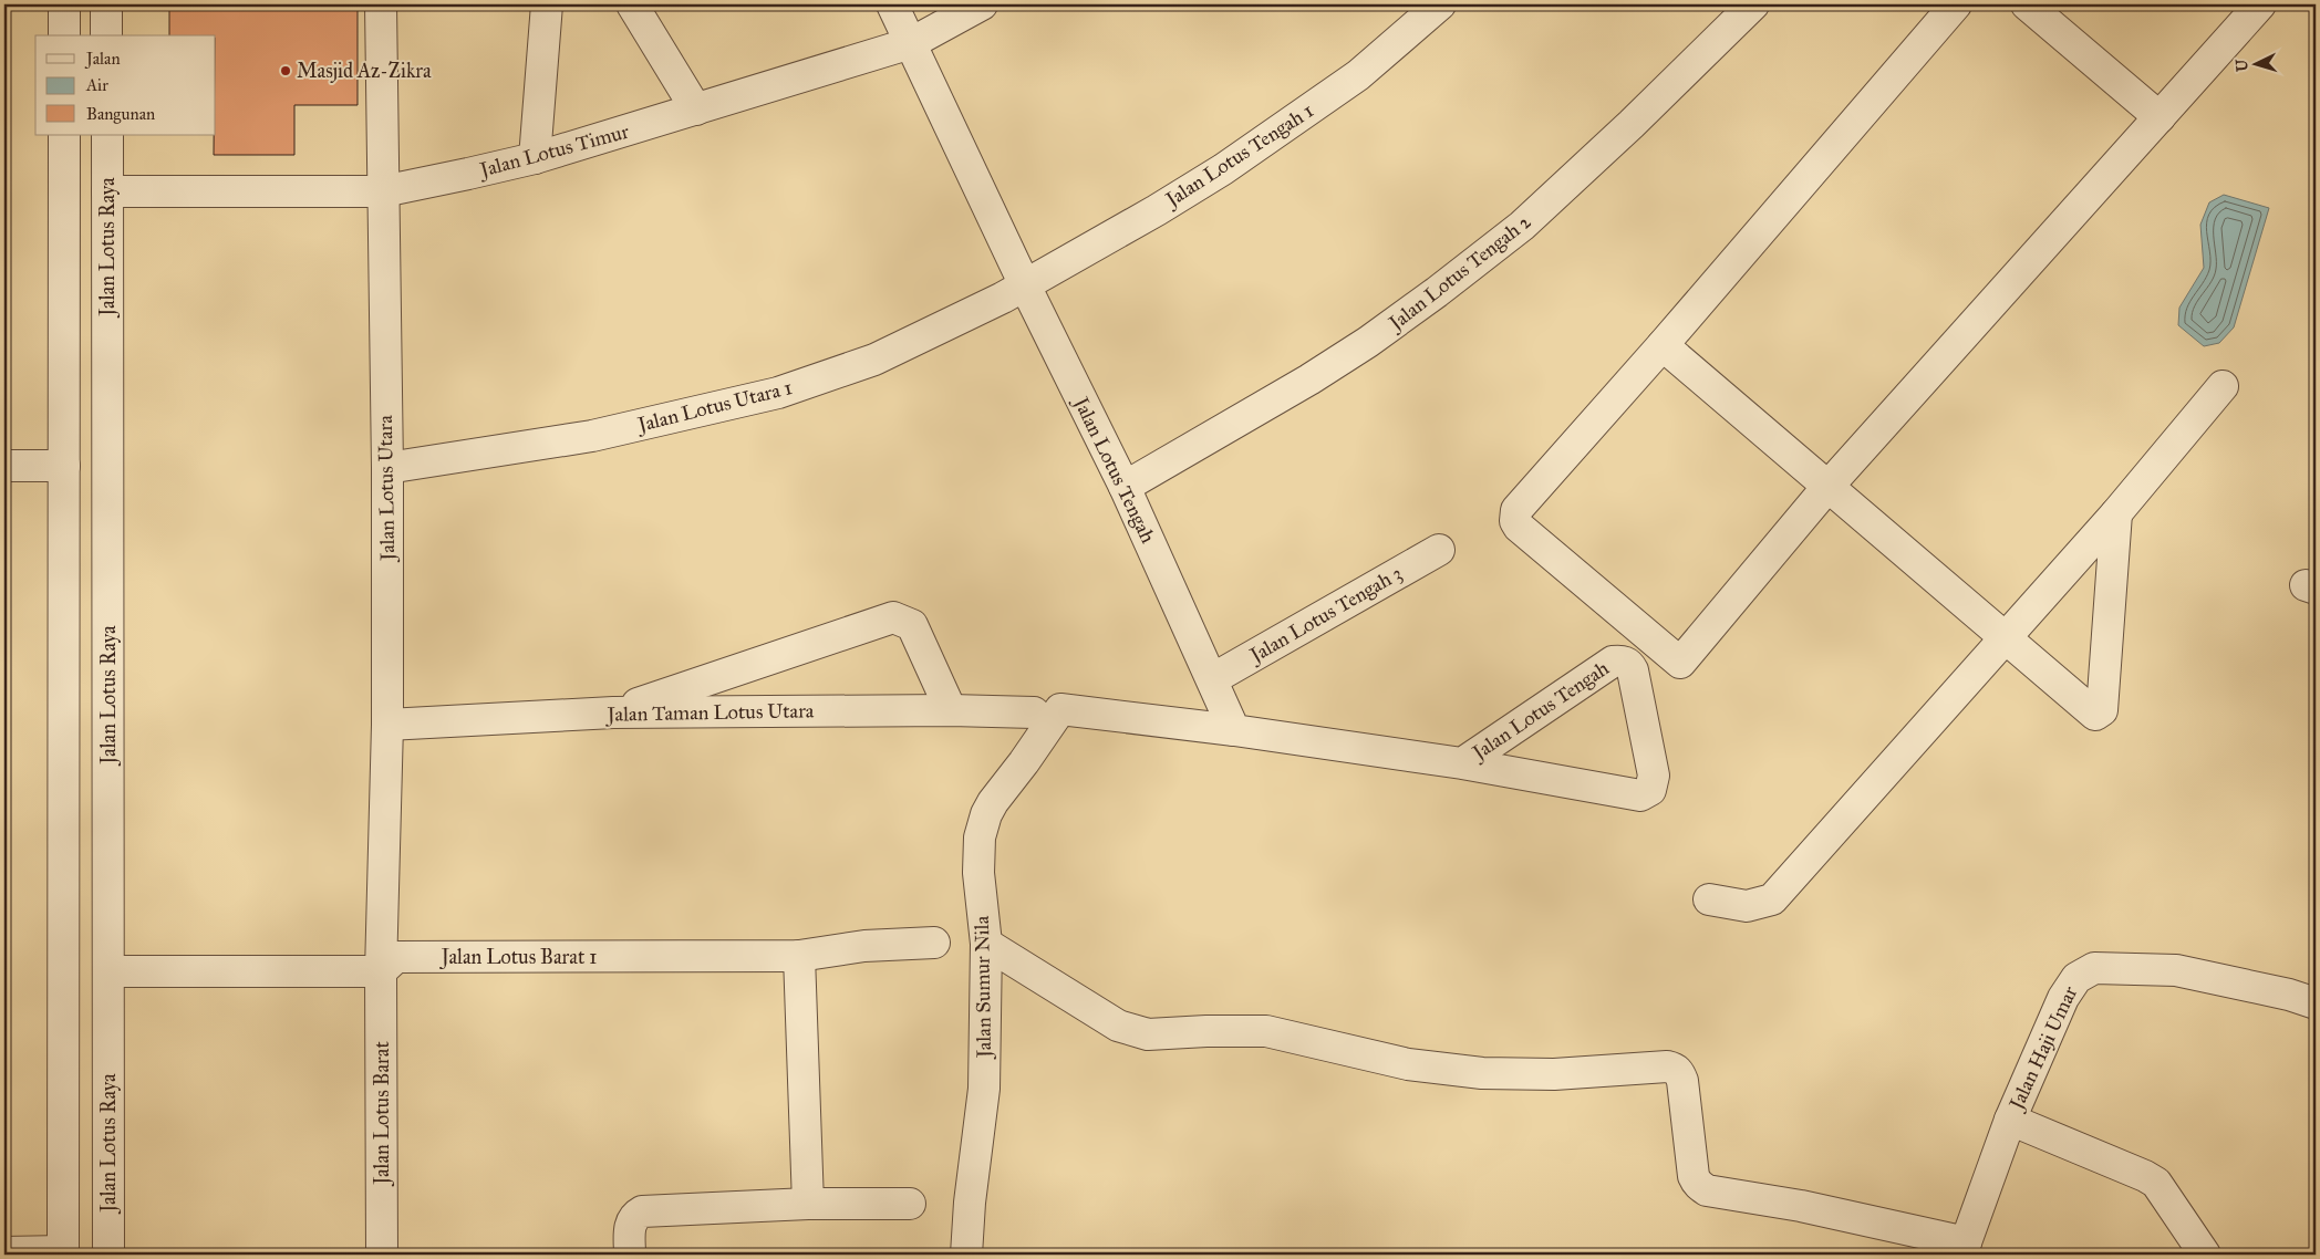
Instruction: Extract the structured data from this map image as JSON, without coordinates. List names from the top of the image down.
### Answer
{
  "streets": {
    "street": [
      "Jalan Lotus Timur",
      "Jalan Lotus Tengah 1",
      "Jalan Lotus Raya",
      "Jalan Lotus Tengah 2",
      "Jalan Lotus Utara 1",
      "Jalan Lotus Tengah",
      "Jalan Lotus Utara",
      "Jalan Lotus Tengah 3",
      "Jalan Taman Lotus Utara",
      "Jalan Lotus Barat 1",
      "Jalan Sumur Nila",
      "Jalan Haji Umar",
      "Jalan Lotus Barat"
    ]
  },
  "crossings": [
    ["Jalan Lotus Timur", "Jalan Lotus Raya"],
    ["Jalan Lotus Timur", "Jalan Lotus Tengah"],
    ["Jalan Lotus Timur", "Jalan Lotus Utara"],
    ["Jalan Lotus Tengah 1", "Jalan Lotus Utara 1"],
    ["Jalan Lotus Tengah 1", "Jalan Lotus Tengah"],
    ["Jalan Lotus Tengah 2", "Jalan Lotus Tengah"],
    ["Jalan Lotus Utara 1", "Jalan Lotus Tengah"],
    ["Jalan Lotus Utara 1", "Jalan Lotus Utara"],
    ["Jalan Lotus Tengah", "Jalan Lotus Tengah 3"],
    ["Jalan Lotus Tengah", "Jalan Taman Lotus Utara"],
    ["Jalan Lotus Utara", "Jalan Taman Lotus Utara"],
    ["Jalan Lotus Utara", "Jalan Lotus Barat 1"],
    ["Jalan Lotus Utara", "Jalan Lotus Barat"],
    ["Jalan Taman Lotus Utara", "Jalan Sumur Nila"],
    ["Jalan Lotus Barat 1", "Jalan Lotus Barat"]
  ],
  "places": ["Masjid Az-Zikra"],
  "legend": ["Jalan", "Air", "Bangunan"],
  "north": "left"
}
